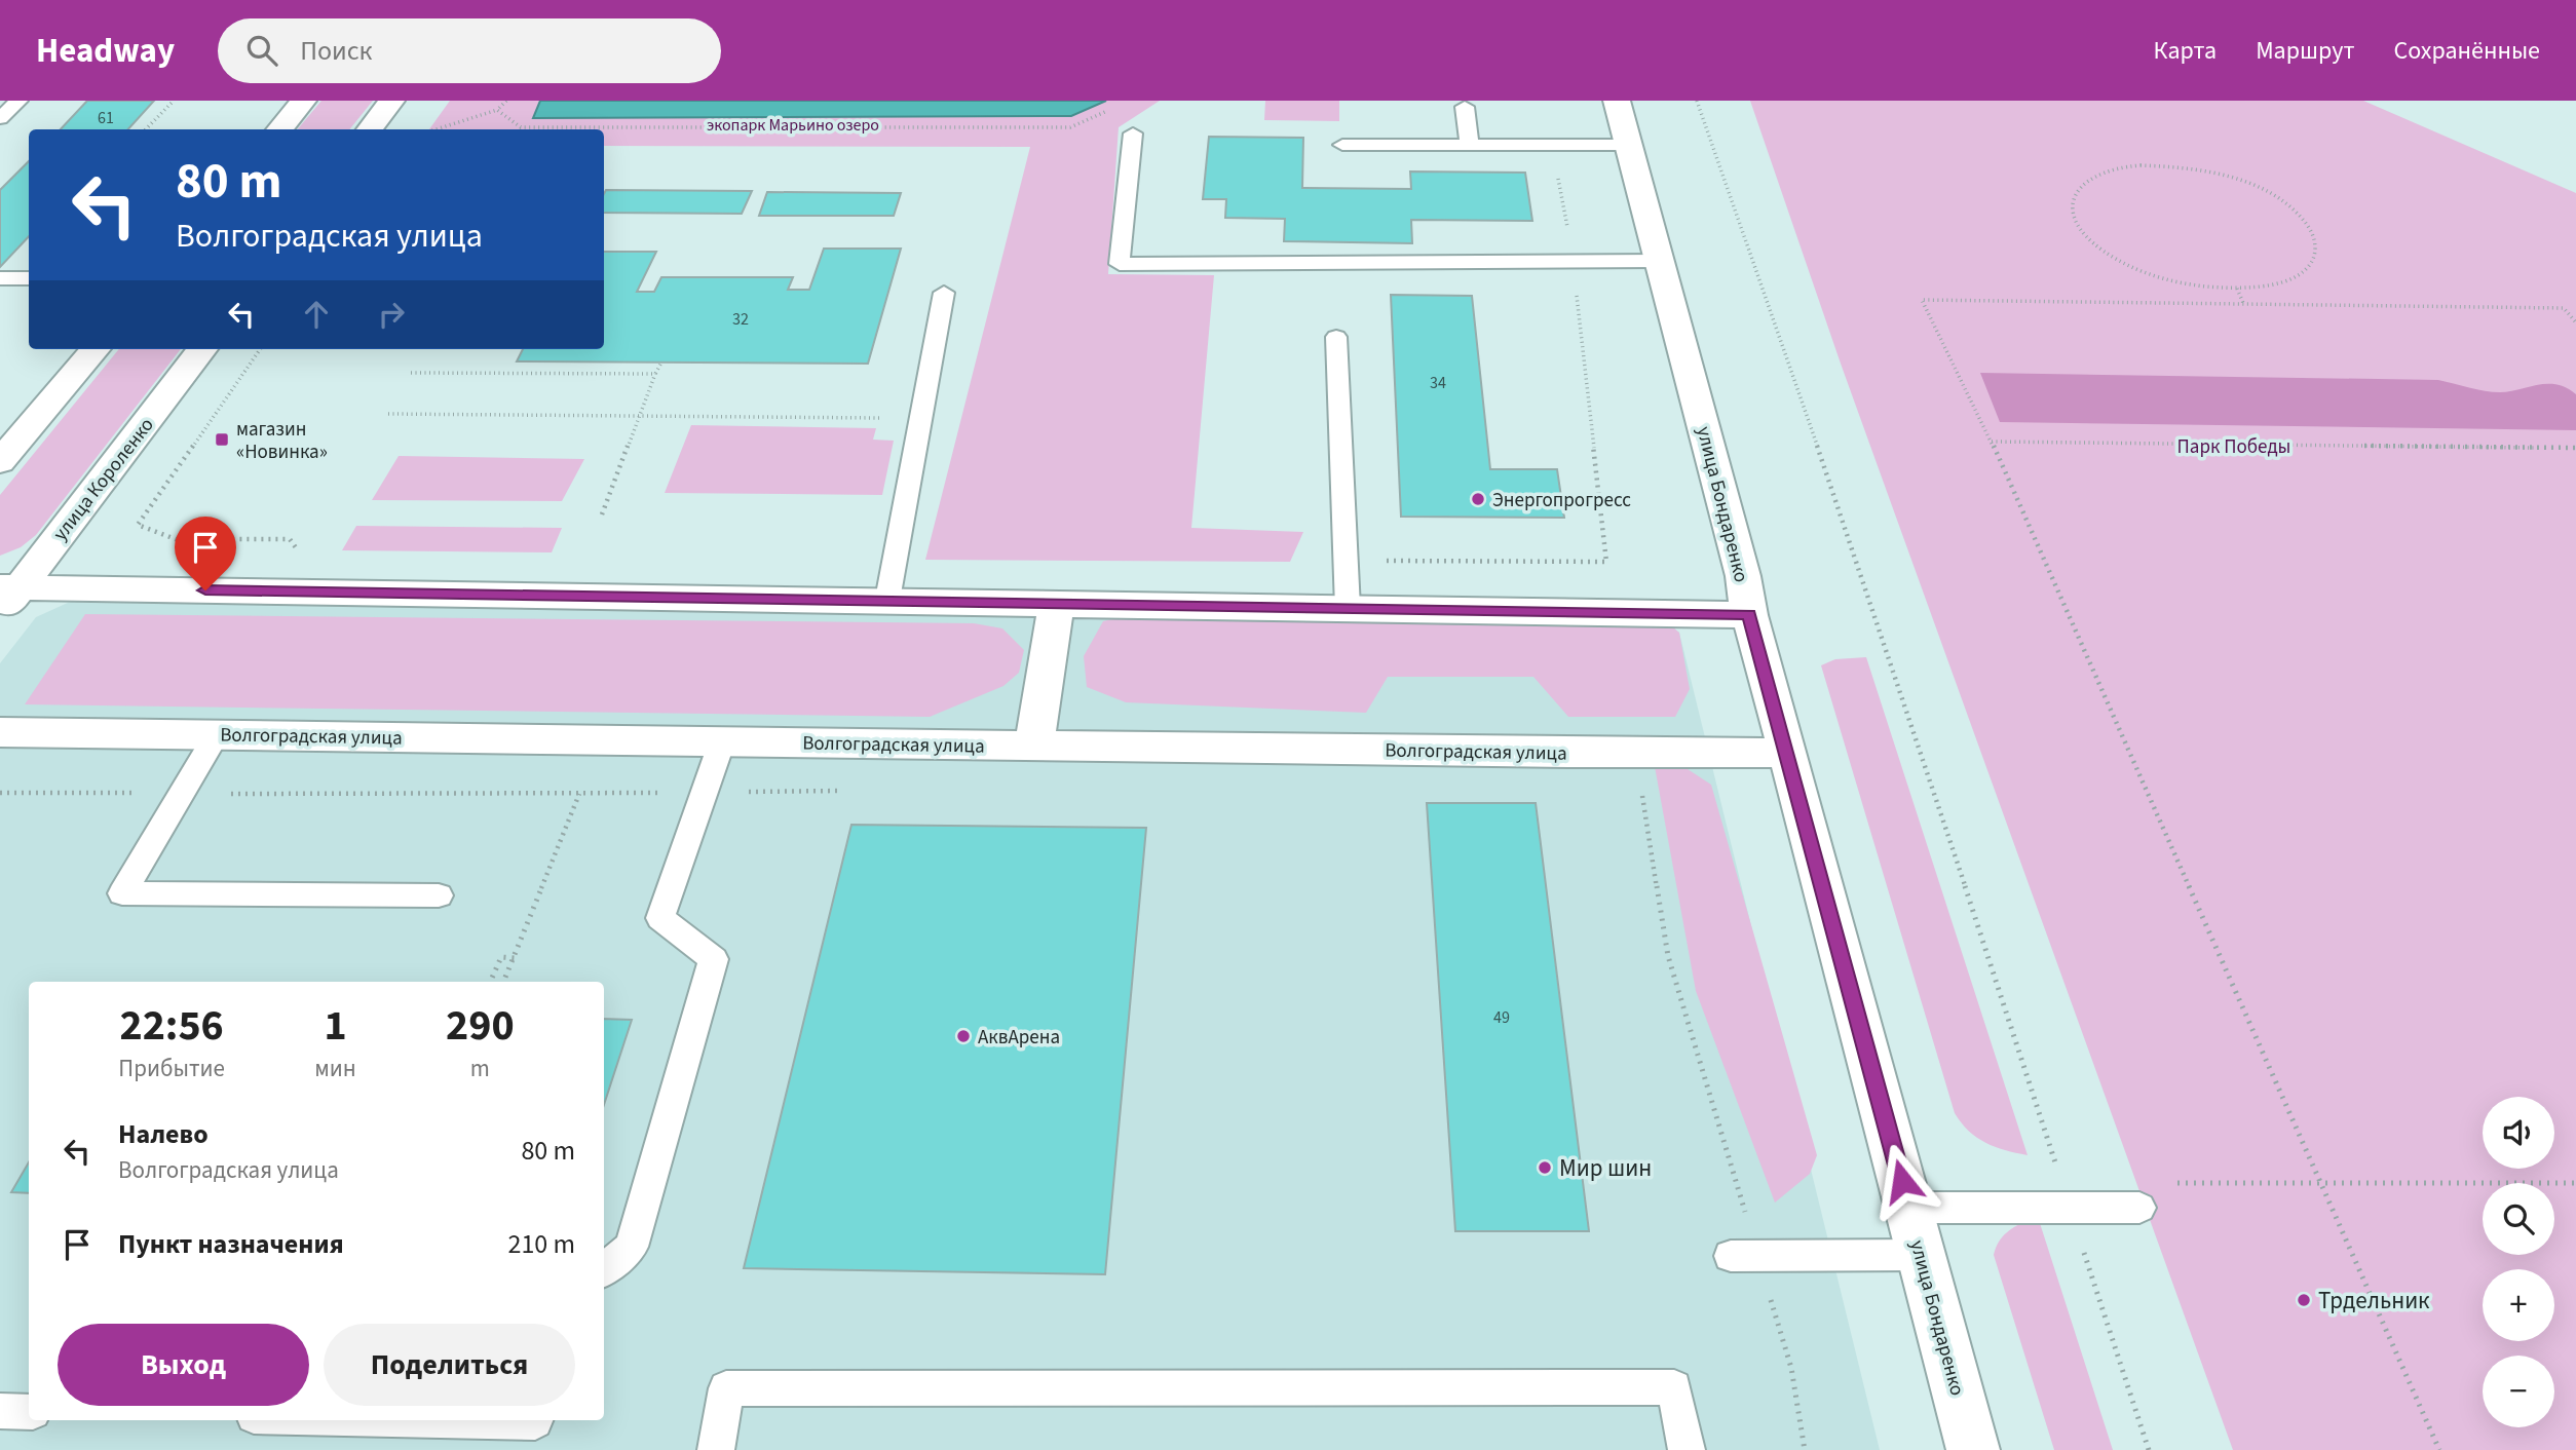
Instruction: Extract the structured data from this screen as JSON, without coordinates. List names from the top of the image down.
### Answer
{
  "streets": {
    "street": ["улица Короленко", "улица Бондаренко", "Волгоградская улица"]
  },
  "crossings": [
    ["улица Бондаренко", "Волгоградская улица"]
  ],
  "parks": ["экопарк Марьино озеро", "Парк Победы"],
  "places": {
    "transit": ["магазин «Новинка»"],
    "other": [
      "Энергопрогресс",
      "АквАрена",
      "Мир шин",
      "Трдельник"
    ]
  },
  "house_numbers": [
    "61",
    "32",
    "34",
    "49"
  ],
  "page": {
    "header": "Headway",
    "search": "Поиск",
    "nav": ["Карта", "Маршрут", "Сохранённые"],
    "turn": ["80 m", "Волгоградская улица"],
    "eta": [
      "22:56",
      "Прибытие",
      "1",
      "мин",
      "290",
      "m"
    ],
    "map_buttons": ["+", "−"],
    "list": [
      {
        "name": "Налево",
        "note": "Волгоградская улица",
        "value": "80 m"
      },
      {
        "name": "Пункт назначения",
        "value": "210 m"
      }
    ],
    "buttons": ["Выход", "Поделиться"]
  }
}
